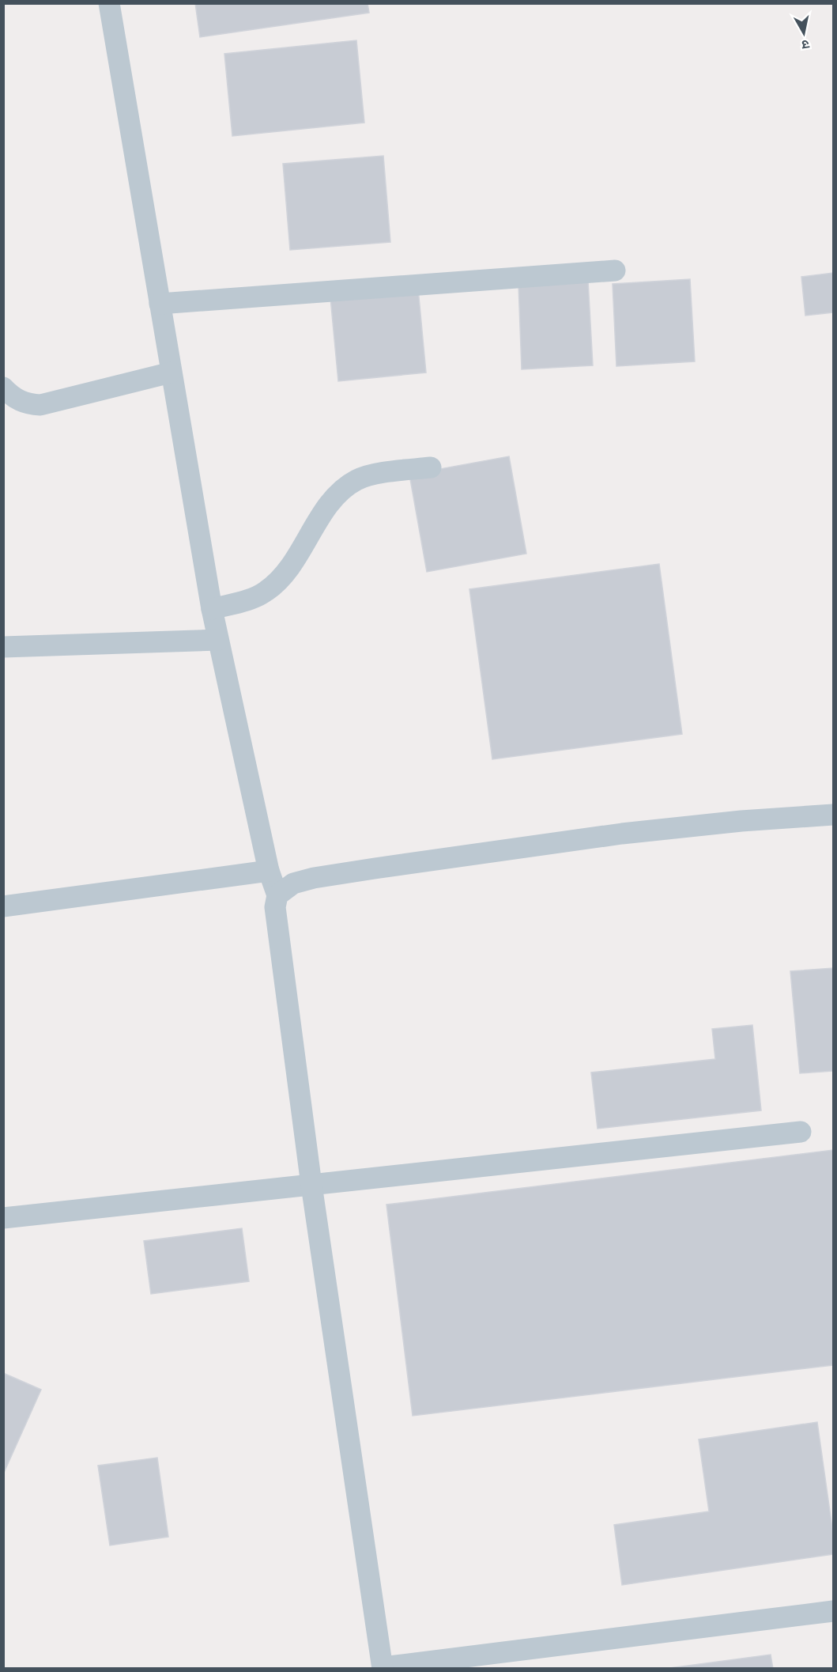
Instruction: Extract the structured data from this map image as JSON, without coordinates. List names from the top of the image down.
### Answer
{
  "north": "bottom"
}
